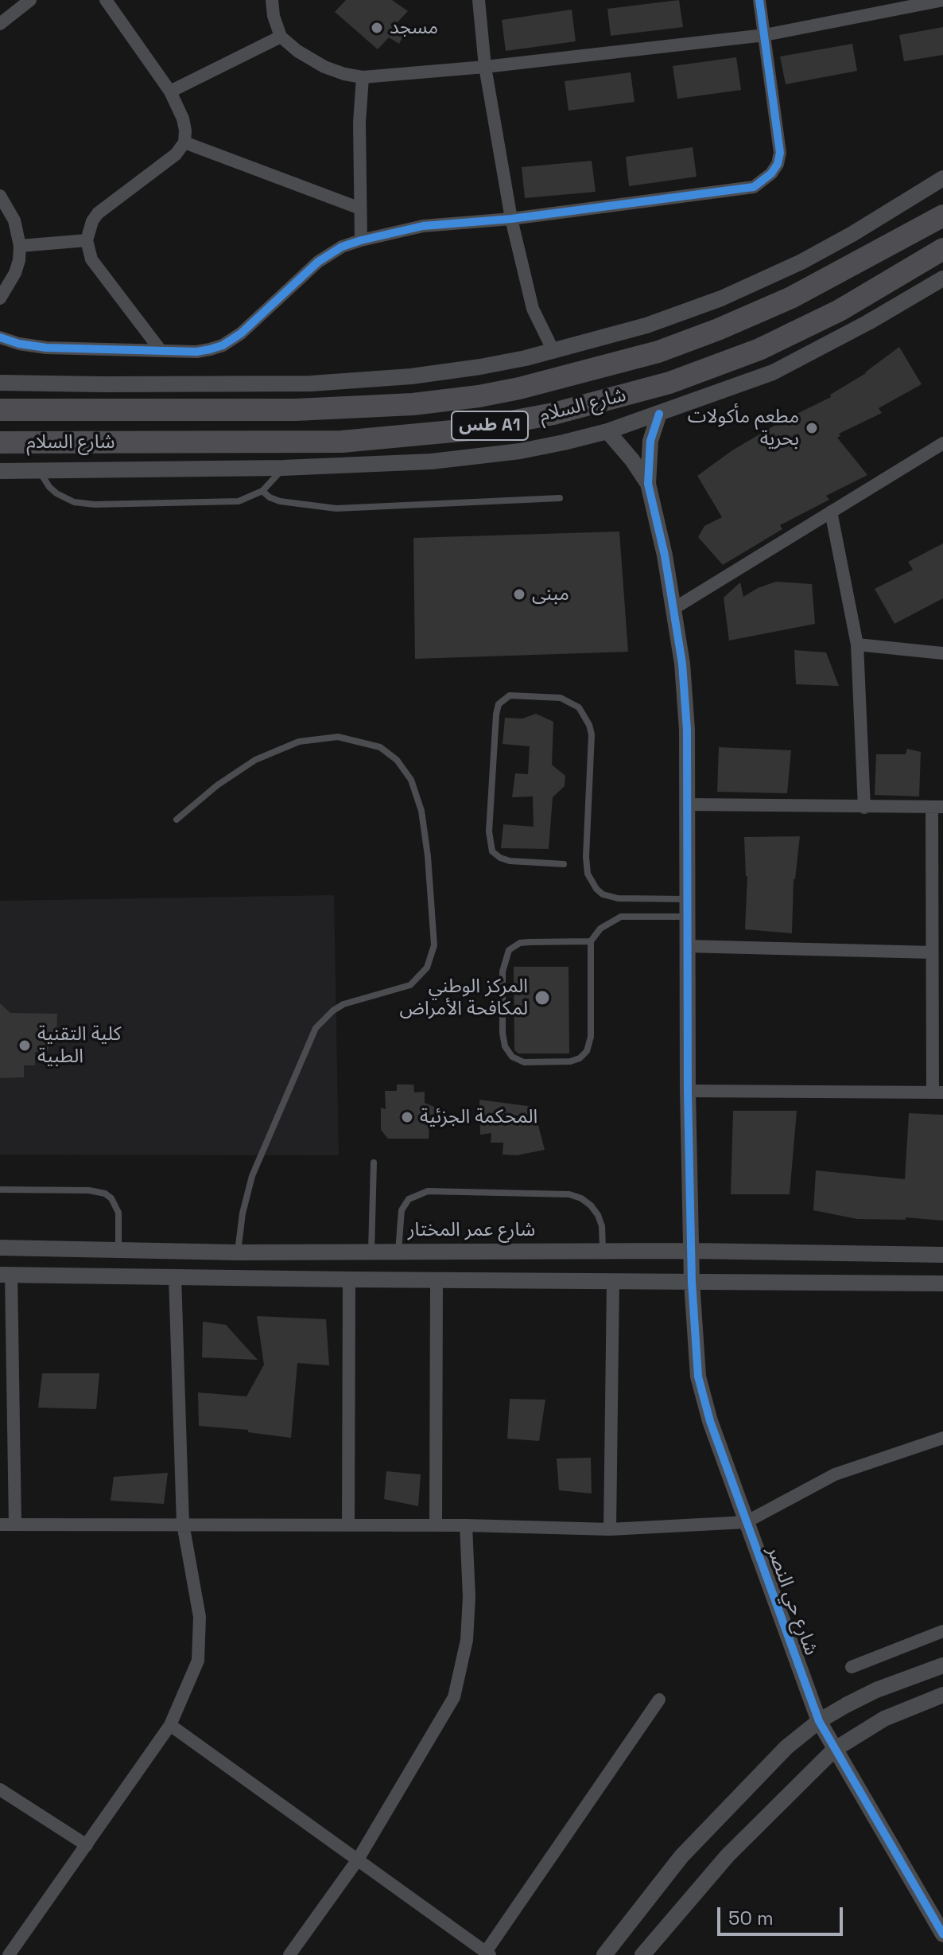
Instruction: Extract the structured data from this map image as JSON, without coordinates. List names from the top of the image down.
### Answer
{
  "streets": {
    "highway": ["شارع السلام", "طس A1"],
    "street": ["شارع عمر المختار", "شارع حي النصر"]
  },
  "crossings": [
    ["شارع عمر المختار", "شارع حي النصر"]
  ],
  "places": [
    "مسجد",
    "مطعم مأكولات بحرية",
    "مبنى",
    "المركز الوطني لمكافحة الأمراض",
    "كلية التقنية الطبية",
    "المحكمة الجزئية"
  ],
  "scale_bar": "50 m"
}
